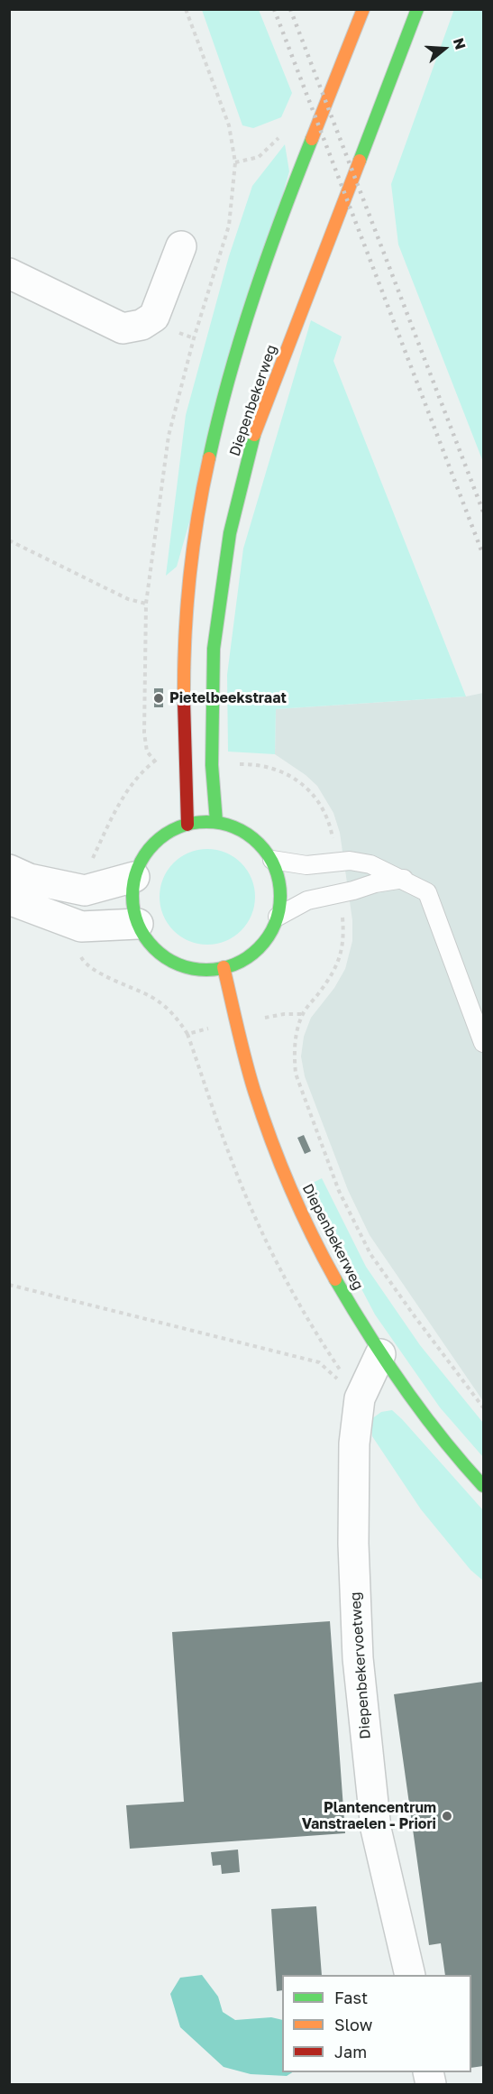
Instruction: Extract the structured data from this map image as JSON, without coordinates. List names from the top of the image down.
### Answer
{
  "streets": {
    "main road": ["Diepenbekerweg"],
    "street": ["Diepenbekervoetweg"]
  },
  "crossings": [
    ["Diepenbekerweg", "Diepenbekervoetweg"]
  ],
  "places": ["Pietelbeekstraat", "Plantencentrum Vanstraelen - Priori"],
  "legend": ["Fast", "Slow", "Jam"],
  "north": "right"
}
